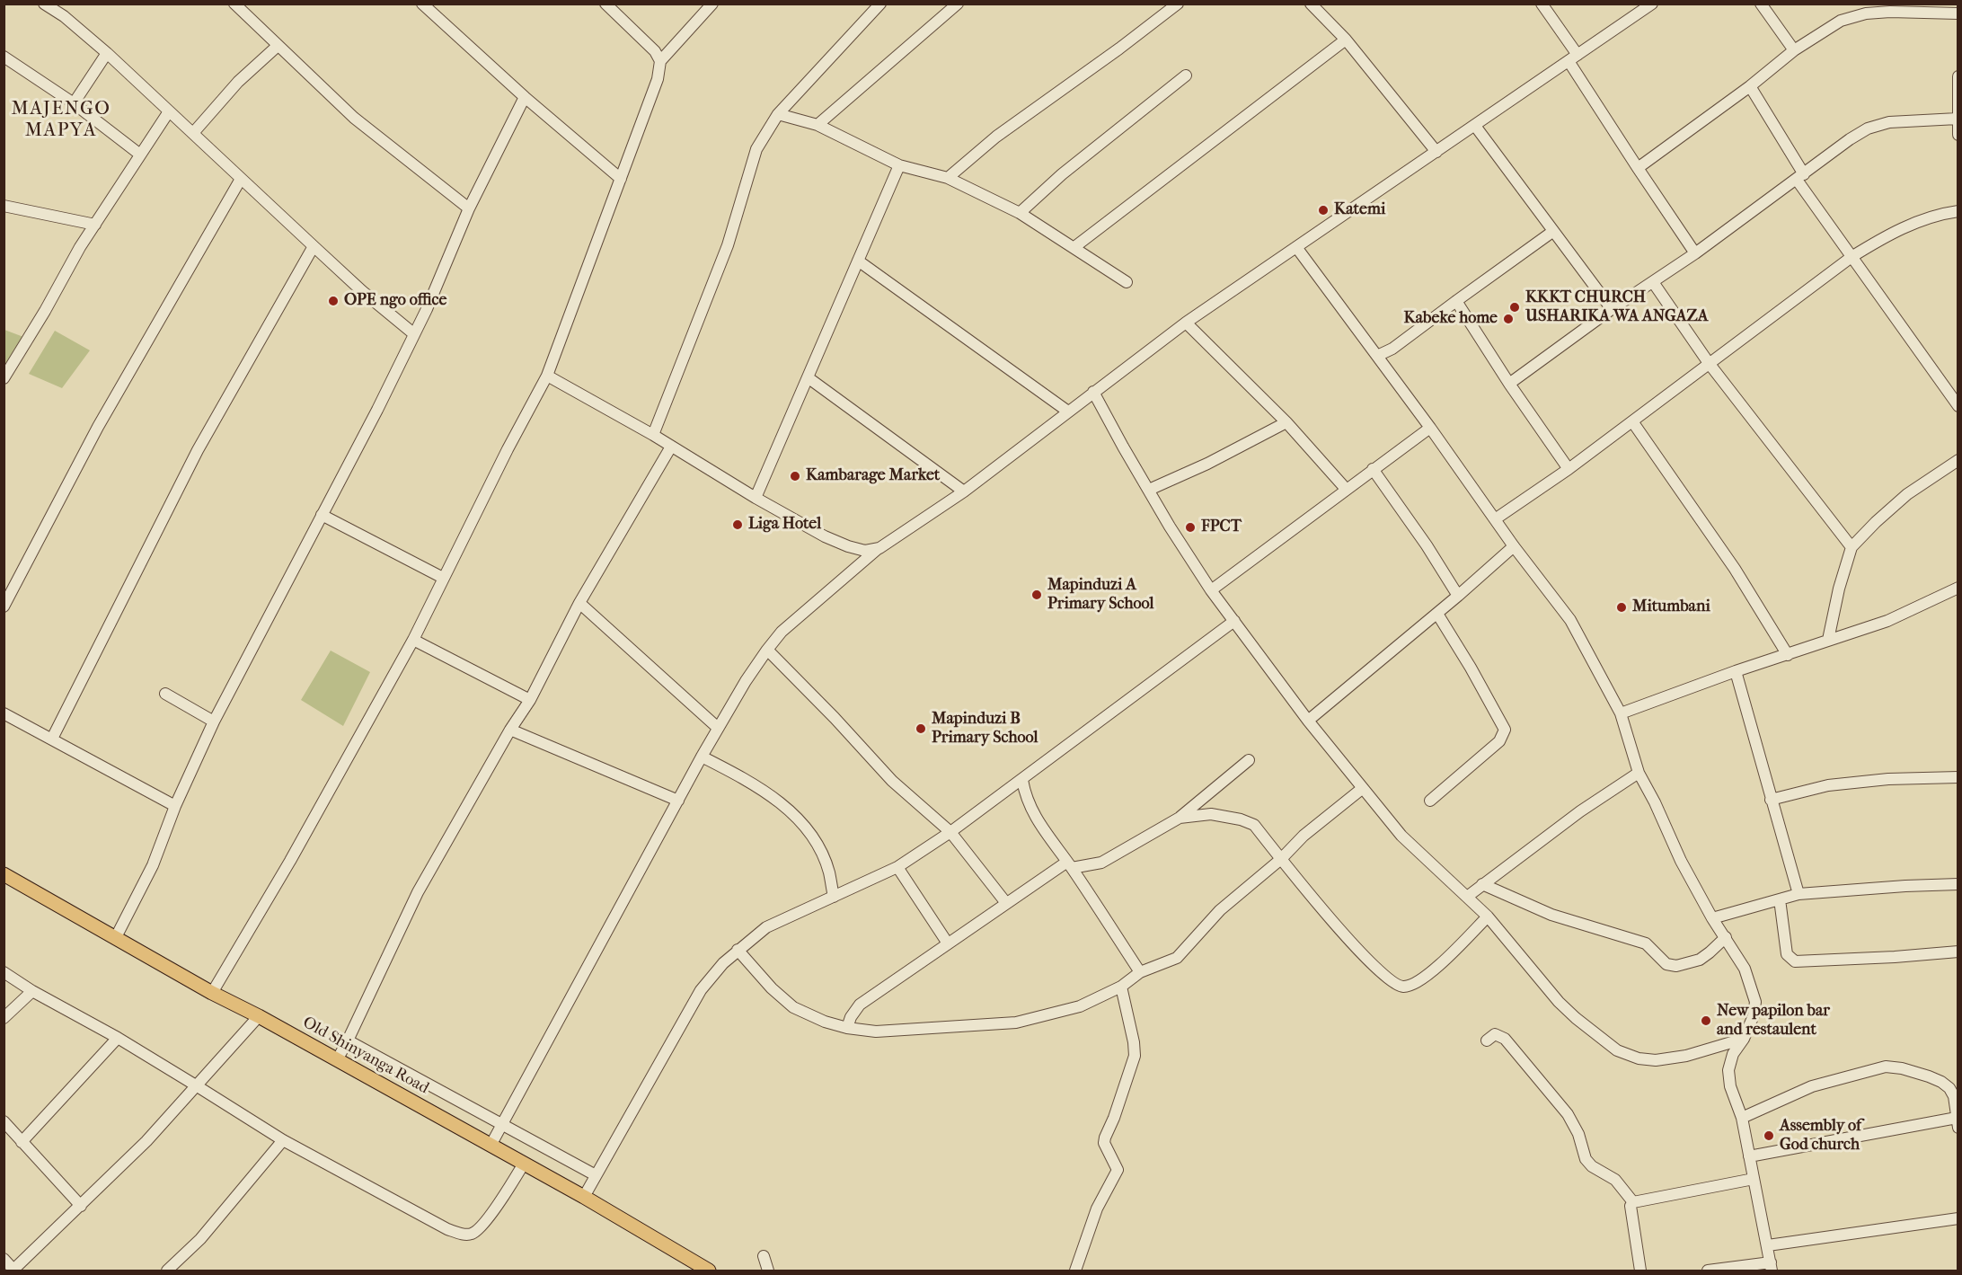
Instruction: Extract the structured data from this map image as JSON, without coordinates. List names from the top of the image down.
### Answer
{
  "streets": {
    "main road": ["Old Shinyanga Road"]
  },
  "districts": ["MAJENGO MAPYA"],
  "places": [
    "Katemi",
    "OPE ngo office",
    "KKKT CHURCH USHARIKA WA ANGAZA",
    "Kabeke home",
    "Kambarage Market",
    "Liga Hotel",
    "FPCT",
    "Mapinduzi A Primary School",
    "Mitumbani",
    "Mapinduzi B Primary School",
    "New papilon bar and restaulent",
    "Assembly of God church"
  ]
}
